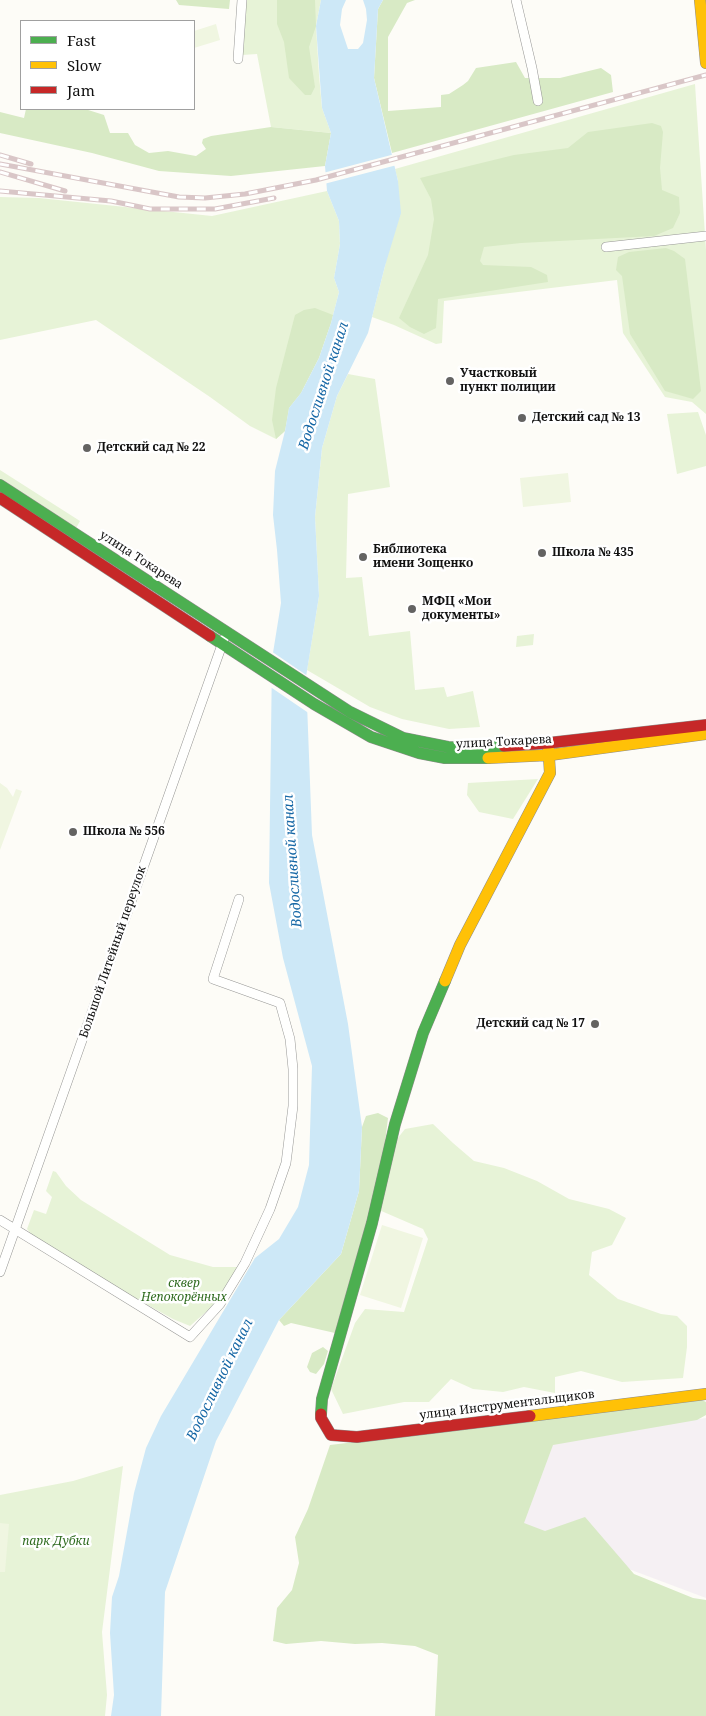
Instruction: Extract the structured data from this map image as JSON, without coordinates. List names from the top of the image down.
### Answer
{
  "streets": {
    "main road": ["улица Токарева", "улица Инструментальщиков"],
    "street": ["Большой Литейный переулок"]
  },
  "crossings": [
    ["улица Токарева", "Большой Литейный переулок"],
    ["улица Токарева", "улица Инструментальщиков"]
  ],
  "water": ["Водосливной канал"],
  "parks": ["сквер Непокорённых", "парк Дубки"],
  "places": [
    "Участковый пункт полиции",
    "Детский сад № 13",
    "Детский сад № 22",
    "Школа № 435",
    "Библиотека имени Зощенко",
    "МФЦ «Мои документы»",
    "Школа № 556",
    "Детский сад № 17"
  ],
  "legend": ["Fast", "Slow", "Jam"]
}
